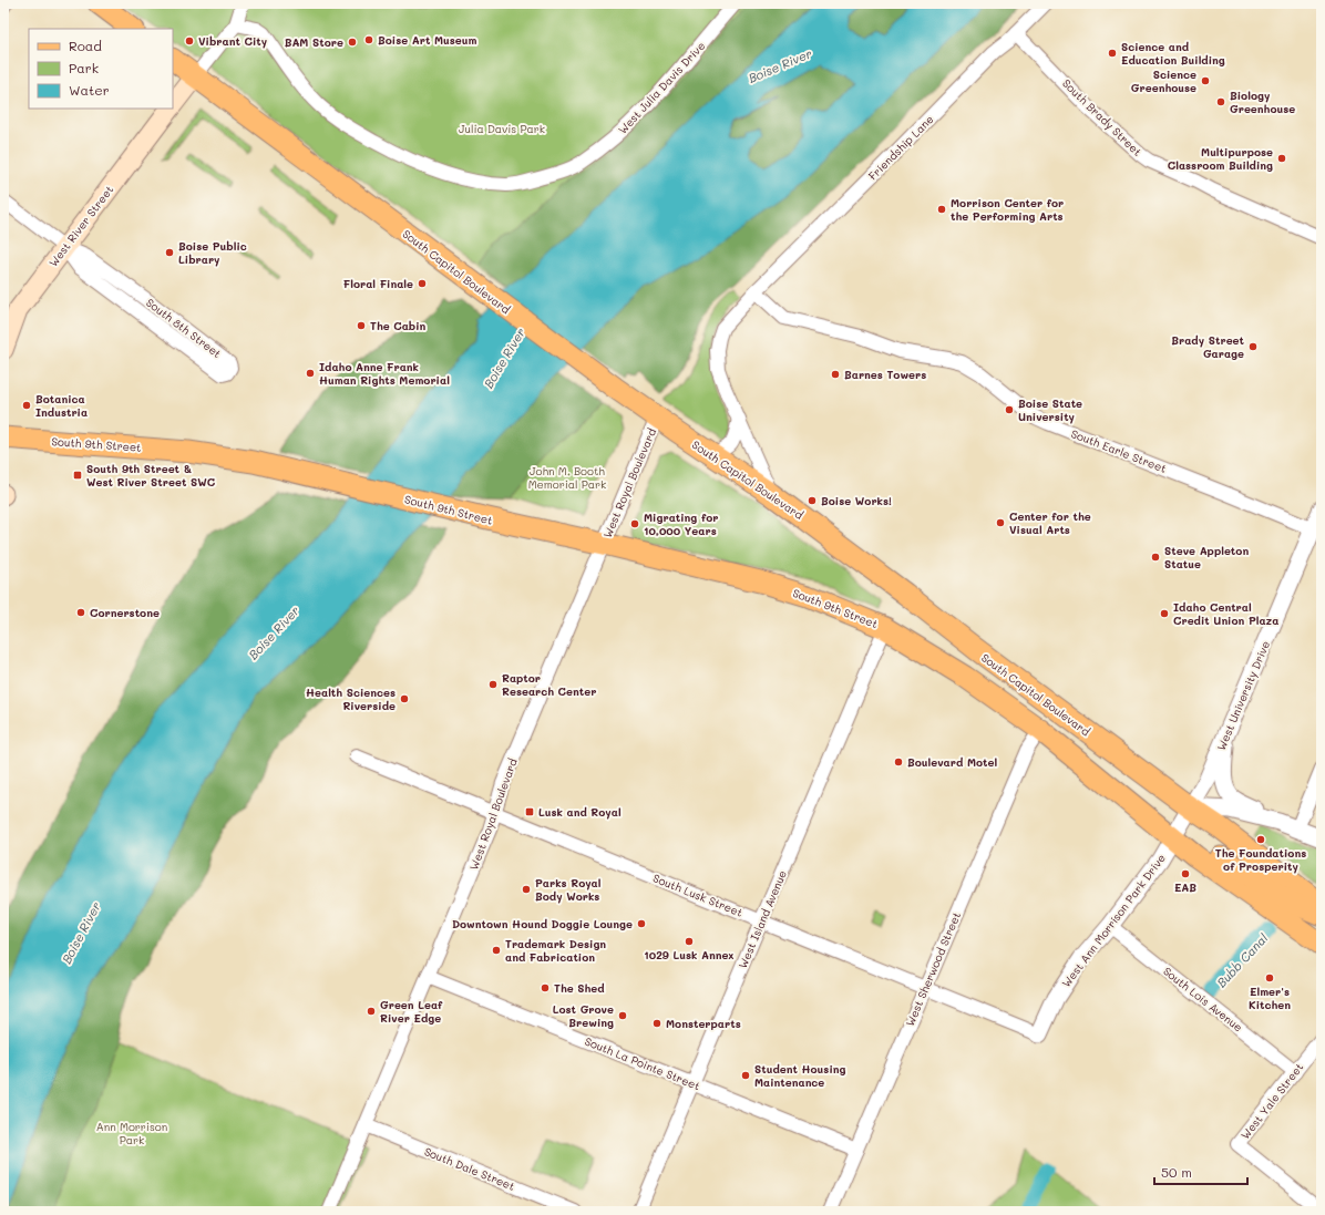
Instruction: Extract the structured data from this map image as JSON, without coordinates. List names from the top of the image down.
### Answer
{
  "streets": {
    "main road": ["West River Street", "South Capitol Boulevard", "South 9th Street"],
    "street": [
      "West Julia Davis Drive",
      "South Brady Street",
      "Friendship Lane",
      "South 8th Street",
      "South Earle Street",
      "West Royal Boulevard",
      "West University Drive",
      "South Lusk Street",
      "West Island Avenue",
      "West Ann Morrison Park Drive",
      "West Sherwood Street",
      "South Lois Avenue",
      "South La Pointe Street",
      "West Yale Street",
      "South Dale Street"
    ]
  },
  "crossings": [
    ["West Julia Davis Drive", "West River Street"],
    ["South Brady Street", "Friendship Lane"],
    ["Friendship Lane", "South Capitol Boulevard"],
    ["Friendship Lane", "South Earle Street"],
    ["West River Street", "South Capitol Boulevard"],
    ["West River Street", "South 8th Street"],
    ["South Capitol Boulevard", "West Royal Boulevard"],
    ["South Capitol Boulevard", "West University Drive"],
    ["South Capitol Boulevard", "West Ann Morrison Park Drive"],
    ["South 9th Street", "West Royal Boulevard"],
    ["South 9th Street", "West Island Avenue"],
    ["South Earle Street", "West University Drive"],
    ["West Royal Boulevard", "South Lusk Street"],
    ["West Royal Boulevard", "South La Pointe Street"],
    ["West Royal Boulevard", "South Dale Street"],
    ["West University Drive", "West Ann Morrison Park Drive"],
    ["South Lusk Street", "West Island Avenue"],
    ["South Lusk Street", "West Ann Morrison Park Drive"],
    ["South Lusk Street", "West Sherwood Street"],
    ["West Island Avenue", "South La Pointe Street"],
    ["West Ann Morrison Park Drive", "South Lois Avenue"],
    ["West Sherwood Street", "South La Pointe Street"],
    ["South Lois Avenue", "West Yale Street"]
  ],
  "water": ["Boise River", "Bubb Canal"],
  "parks": ["Julia Davis Park", "John M. Booth Memorial Park", "Ann Morrison Park"],
  "places": {
    "other": [
      "Boise Art Museum",
      "Vibrant City",
      "BAM Store",
      "Science and Education Building",
      "Science Greenhouse",
      "Biology Greenhouse",
      "Multipurpose Classroom Building",
      "Morrison Center for the Performing Arts",
      "Boise Public Library",
      "Floral Finale",
      "The Cabin",
      "Brady Street Garage",
      "Idaho Anne Frank Human Rights Memorial",
      "Barnes Towers",
      "Botanica Industria",
      "Boise State University",
      "Boise Works!",
      "Center for the Visual Arts",
      "Migrating for 10,000 Years",
      "Steve Appleton Statue",
      "Cornerstone",
      "Idaho Central Credit Union Plaza",
      "Raptor Research Center",
      "Health Sciences Riverside",
      "Boulevard Motel",
      "The Foundations of Prosperity",
      "EAB",
      "Parks Royal Body Works",
      "Downtown Hound Doggie Lounge",
      "1029 Lusk Annex",
      "Trademark Design and Fabrication",
      "Elmer's Kitchen",
      "The Shed",
      "Green Leaf River Edge",
      "Lost Grove Brewing",
      "Monsterparts",
      "Student Housing Maintenance"
    ],
    "transit": ["South 9th Street & West River Street SWC", "Lusk and Royal"]
  },
  "legend": ["Road", "Park", "Water"],
  "scale_bar": "50 m"
}
